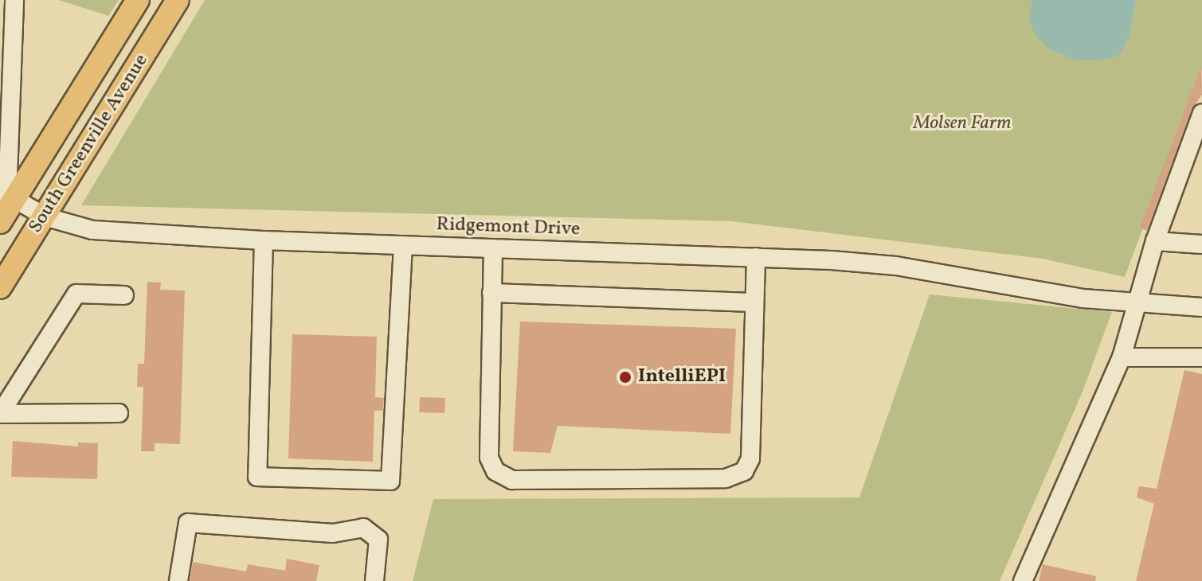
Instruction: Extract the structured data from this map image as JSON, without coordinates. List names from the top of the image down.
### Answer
{
  "streets": {
    "main road": ["South Greenville Avenue"],
    "street": ["Ridgemont Drive"]
  },
  "crossings": [
    ["South Greenville Avenue", "Ridgemont Drive"]
  ],
  "parks": ["Molsen Farm"],
  "places": ["IntelliEPI"]
}
